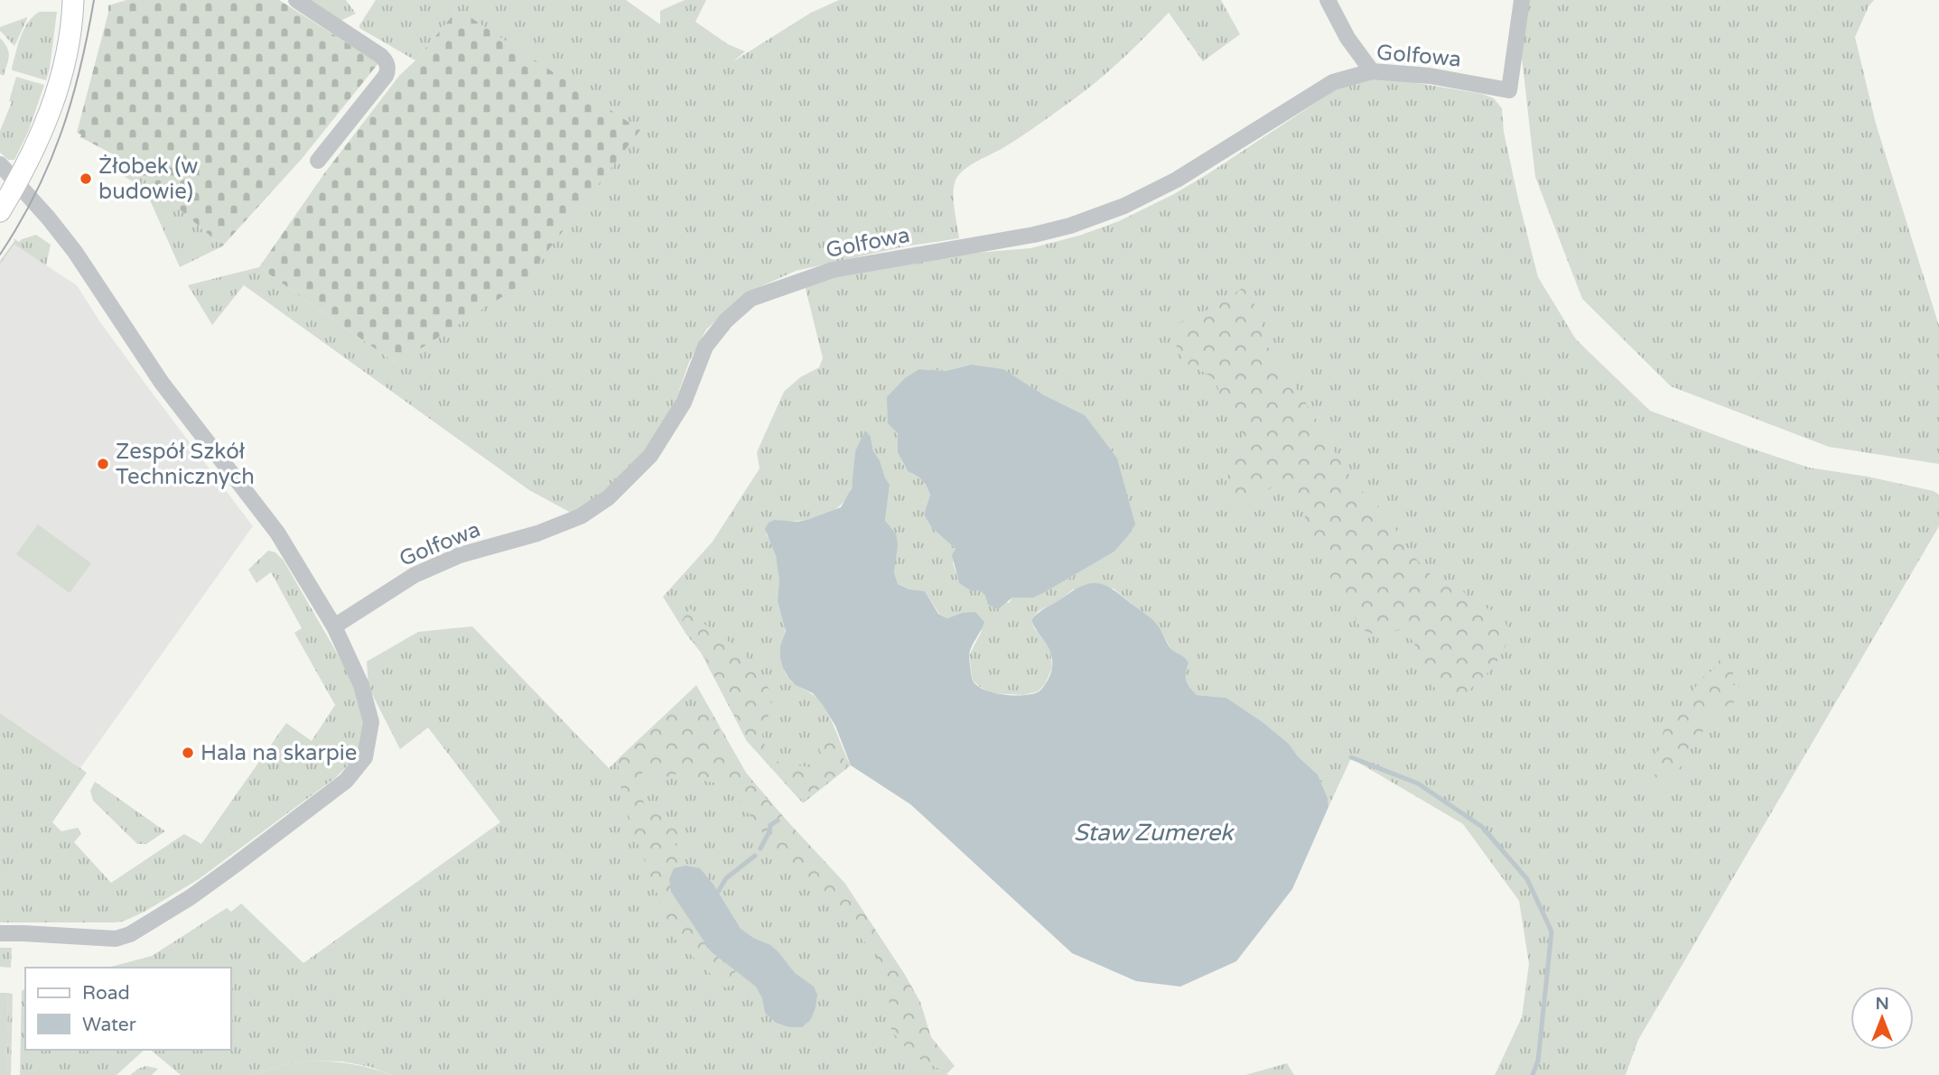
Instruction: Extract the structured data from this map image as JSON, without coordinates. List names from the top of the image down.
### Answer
{
  "streets": {
    "street": ["Golfowa"]
  },
  "water": ["Staw Zumerek"],
  "places": ["Żłobek (w budowie)", "Zespół Szkół Technicznych", "Hala na skarpie"],
  "legend": ["Road", "Water"],
  "north": "top"
}
